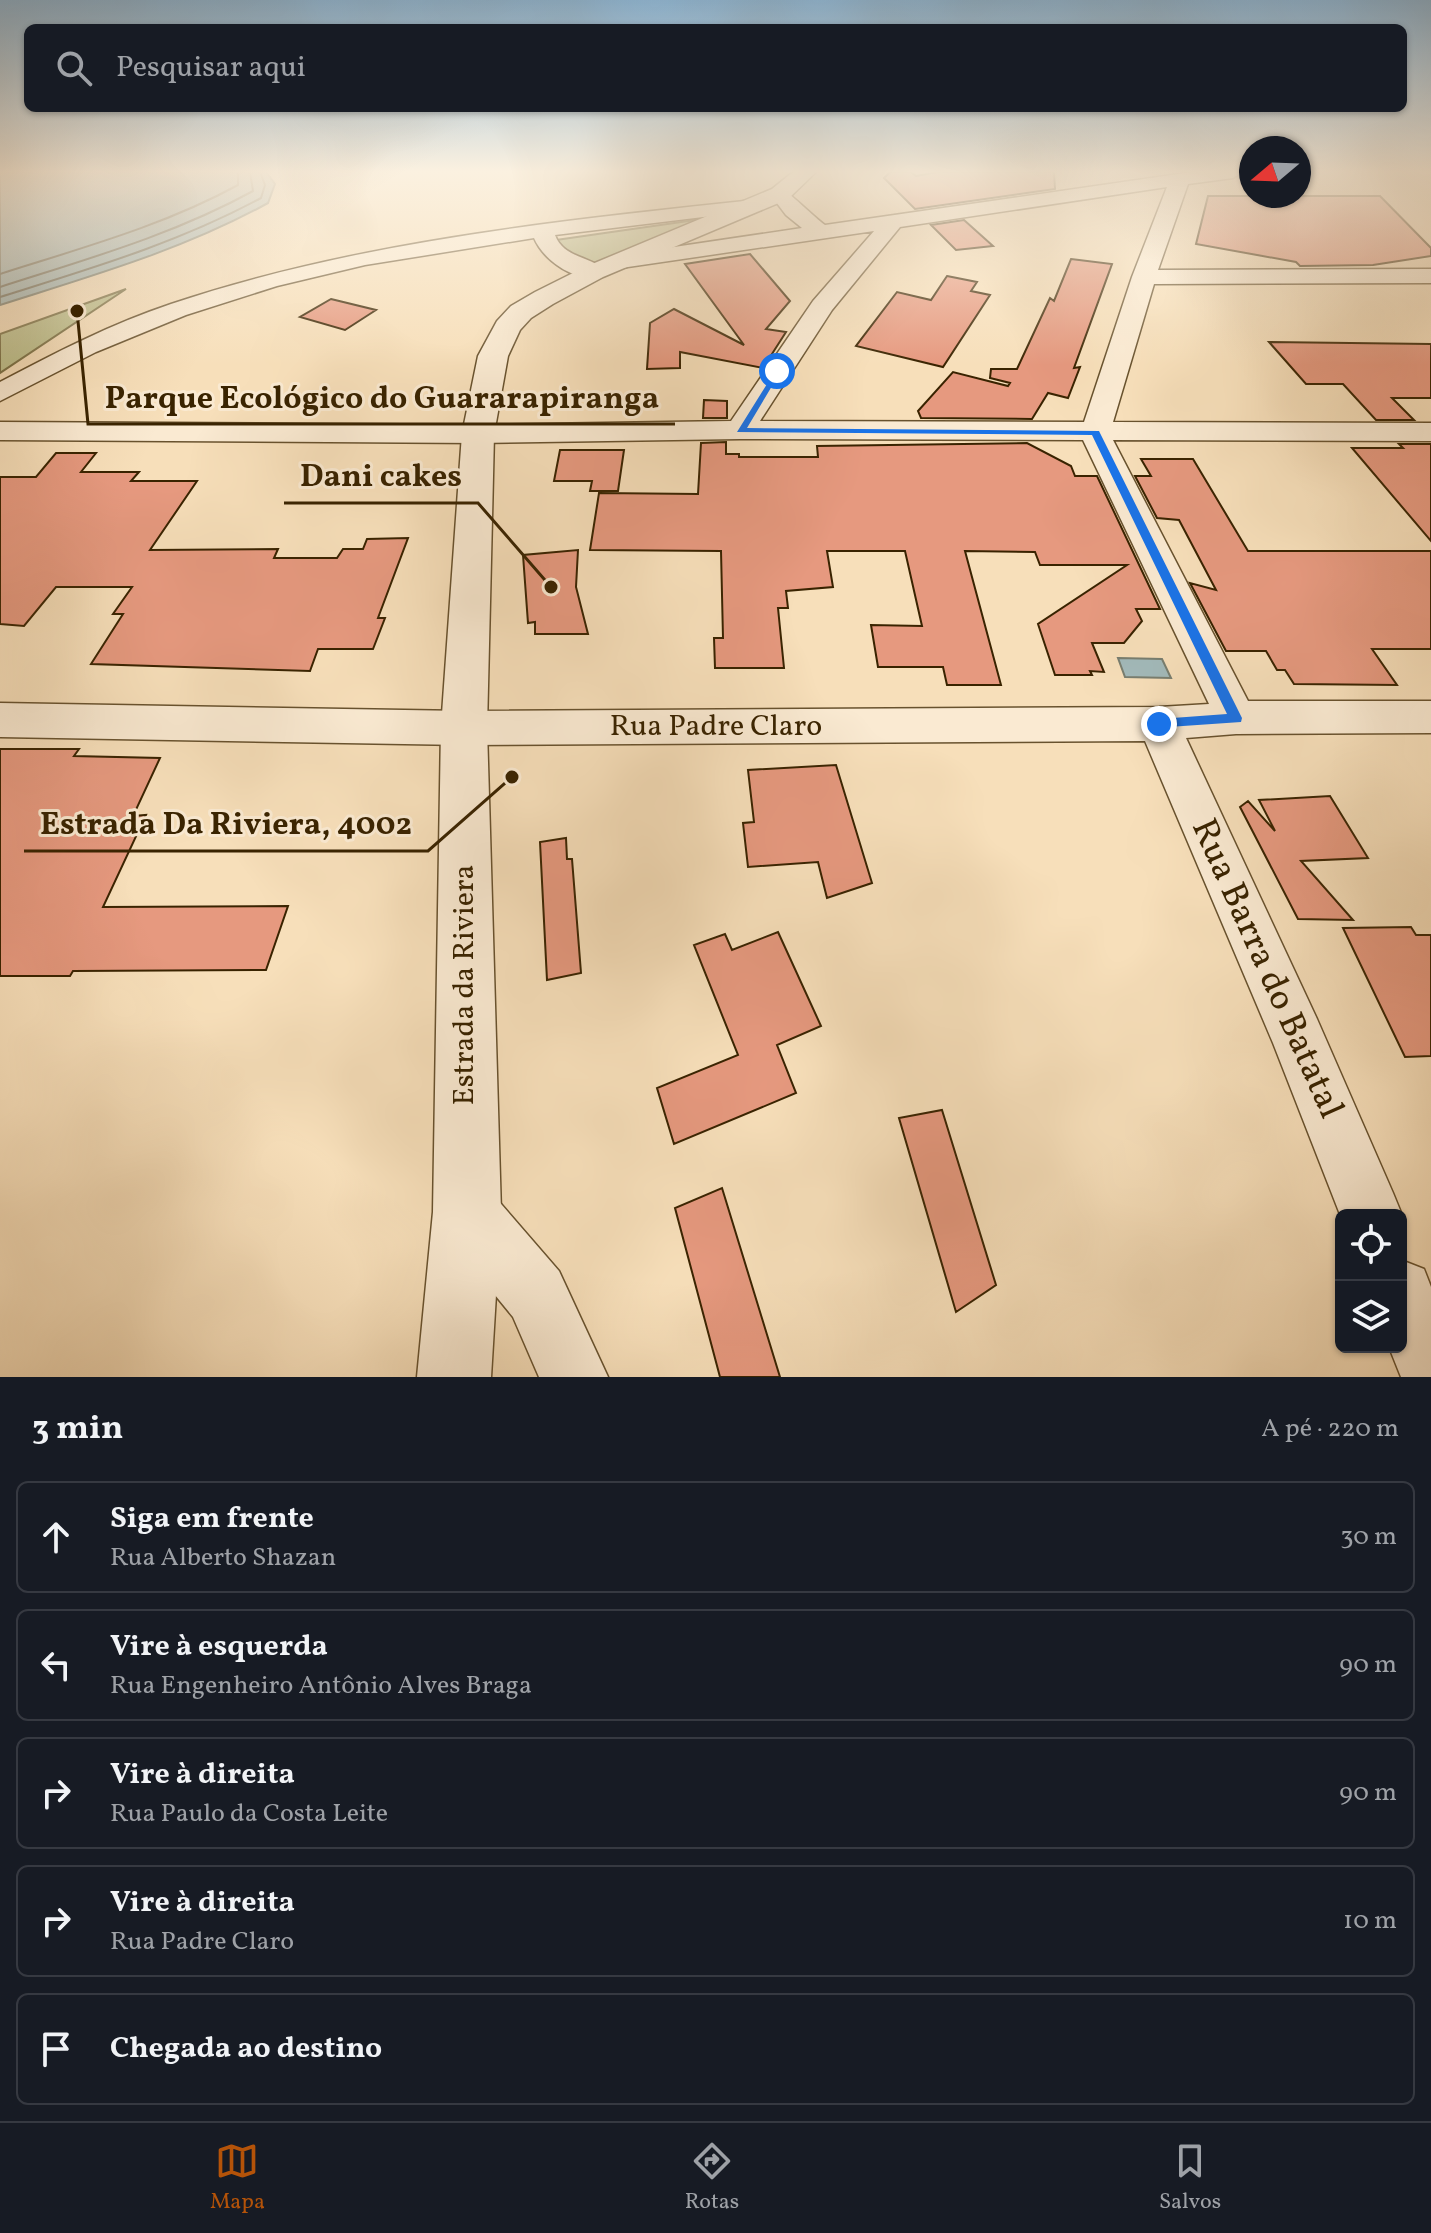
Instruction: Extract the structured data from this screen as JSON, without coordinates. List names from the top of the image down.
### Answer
{
  "streets": {
    "street": ["Rua Padre Claro", "Rua Barra do Batatal", "Estrada da Riviera"]
  },
  "crossings": [
    ["Rua Padre Claro", "Rua Barra do Batatal"],
    ["Rua Padre Claro", "Estrada da Riviera"]
  ],
  "places": ["Parque Ecológico do Guararapiranga", "Dani cakes", "Estrada Da Riviera, 4002"],
  "north": "left",
  "page": {
    "search": "Pesquisar aqui",
    "heading": ["3 min", "A pé · 220 m"],
    "list": [
      ["Siga em frente", "Rua Alberto Shazan", "30 m"],
      ["Vire à esquerda", "Rua Engenheiro Antônio Alves Braga", "90 m"],
      ["Vire à direita", "Rua Paulo da Costa Leite", "90 m"],
      ["Vire à direita", "Rua Padre Claro", "10 m"],
      "Chegada ao destino"
    ],
    "nav": ["Mapa", "Rotas", "Salvos"]
  }
}
